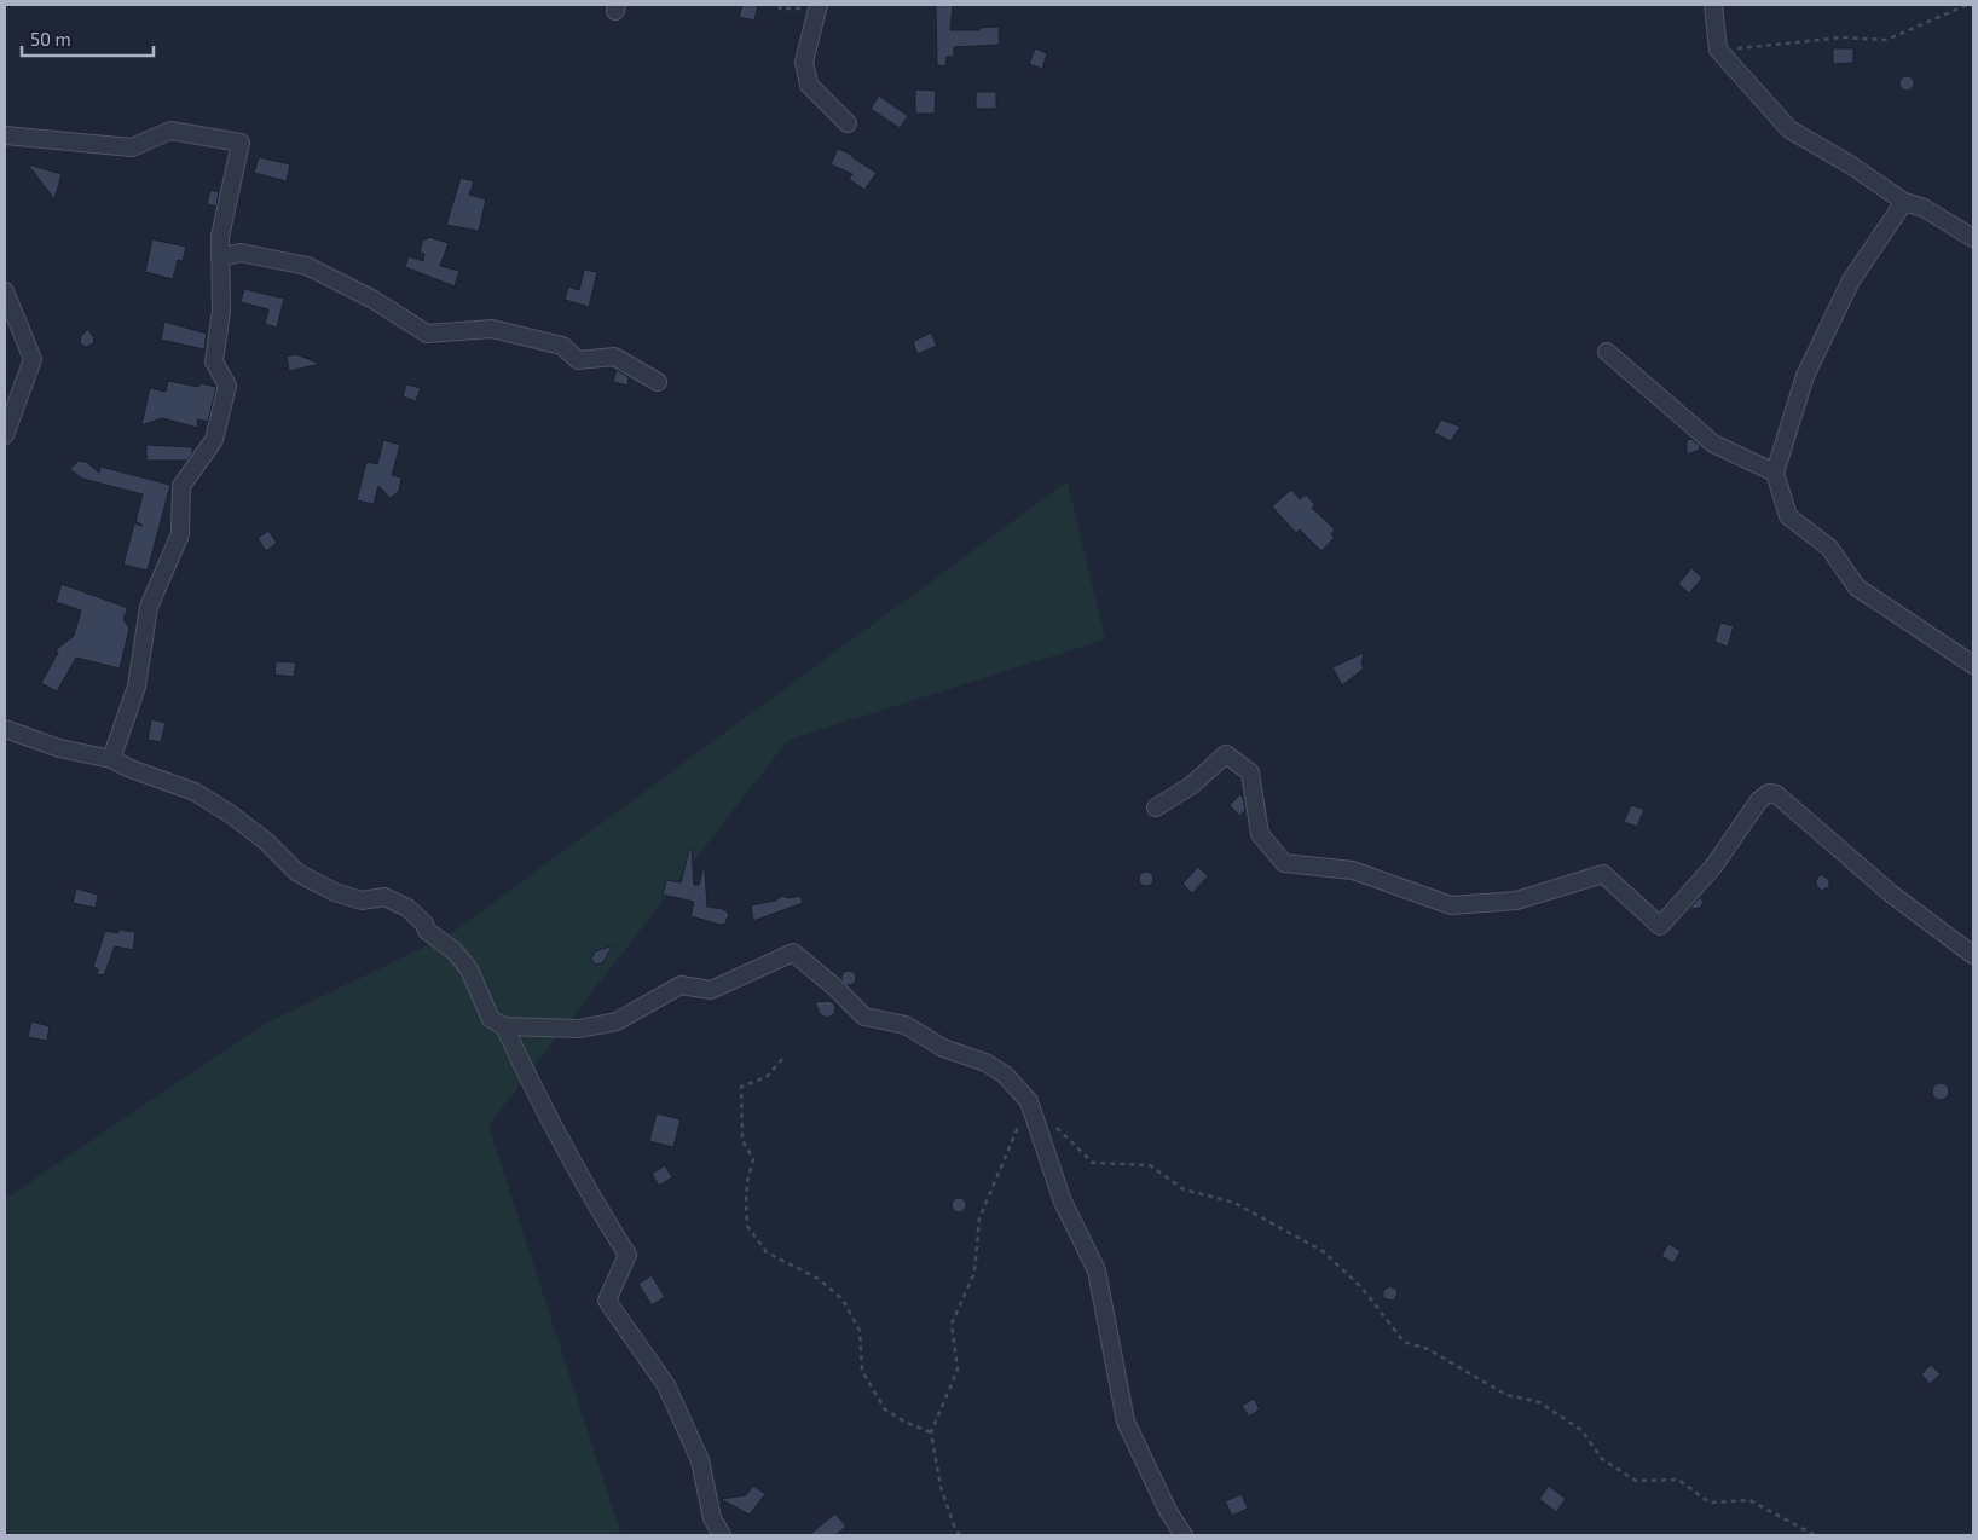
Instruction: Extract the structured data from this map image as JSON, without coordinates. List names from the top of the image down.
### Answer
{
  "scale_bar": "50 m"
}
